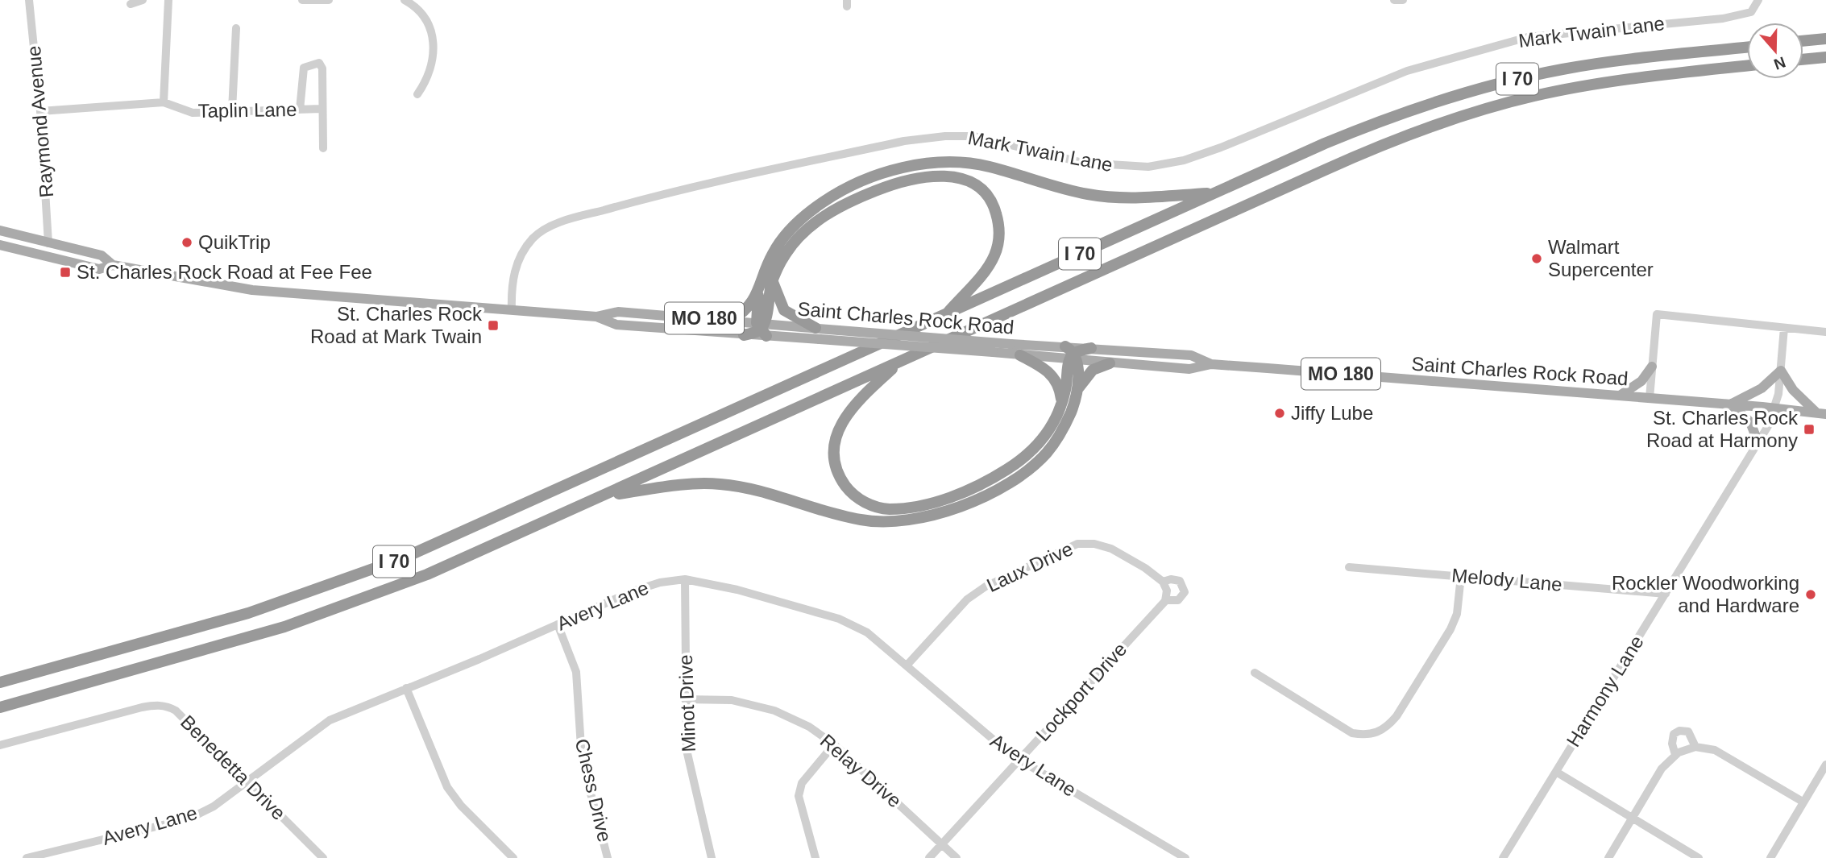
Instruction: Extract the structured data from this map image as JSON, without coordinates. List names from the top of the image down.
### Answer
{
  "streets": {
    "highway": ["I 70"],
    "main road": ["MO 180", "Saint Charles Rock Road"],
    "street": [
      "Mark Twain Lane",
      "Taplin Lane",
      "Raymond Avenue",
      "Laux Drive",
      "Melody Lane",
      "Avery Lane",
      "Harmony Lane",
      "Lockport Drive",
      "Minot Drive",
      "Benedetta Drive",
      "Relay Drive",
      "Chess Drive"
    ]
  },
  "crossings": [
    ["Mark Twain Lane", "Saint Charles Rock Road"],
    ["Taplin Lane", "Raymond Avenue"],
    ["Raymond Avenue", "Saint Charles Rock Road"],
    ["Saint Charles Rock Road", "Harmony Lane"],
    ["Laux Drive", "Avery Lane"],
    ["Laux Drive", "Lockport Drive"],
    ["Melody Lane", "Harmony Lane"],
    ["Avery Lane", "Lockport Drive"],
    ["Avery Lane", "Minot Drive"],
    ["Avery Lane", "Benedetta Drive"],
    ["Avery Lane", "Chess Drive"],
    ["Lockport Drive", "Relay Drive"],
    ["Minot Drive", "Relay Drive"]
  ],
  "places": {
    "other": [
      "QuikTrip",
      "Walmart Supercenter",
      "Jiffy Lube",
      "Rockler Woodworking and Hardware"
    ],
    "transit": ["St. Charles Rock Road at Fee Fee", "St. Charles Rock Road at Mark Twain", "St. Charles Rock Road at Harmony"]
  },
  "north": "bottom"
}
